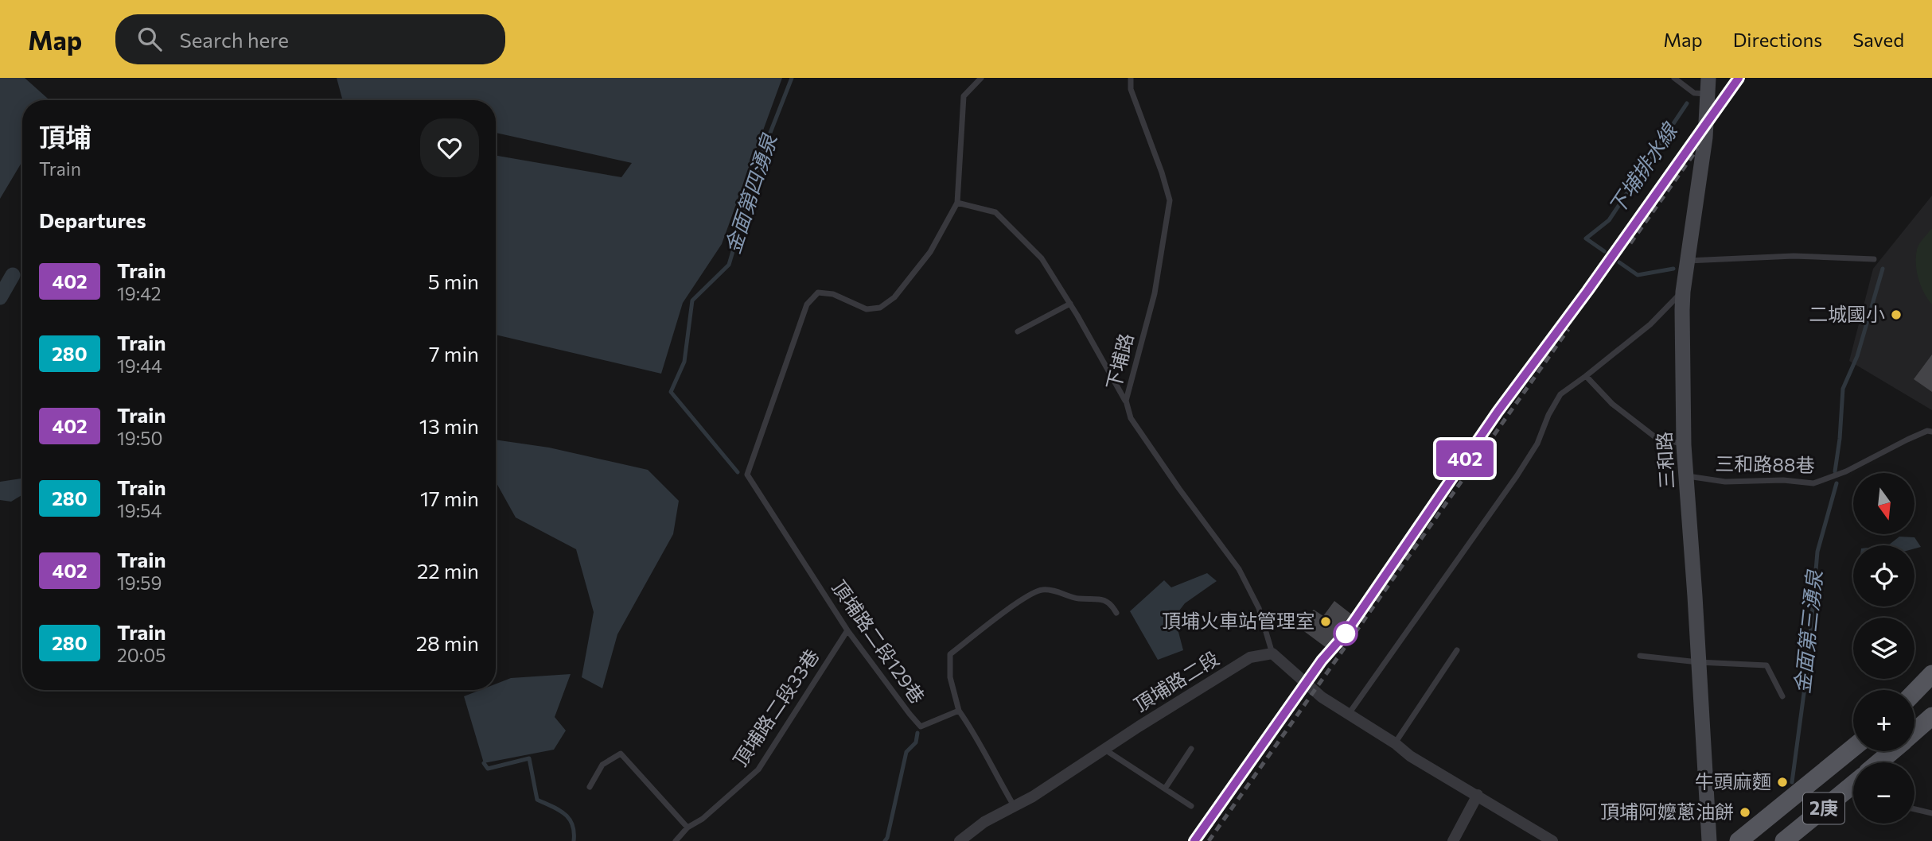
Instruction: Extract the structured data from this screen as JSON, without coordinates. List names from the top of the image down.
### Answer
{
  "streets": {
    "main road": ["三和路", "2庚"],
    "street": ["頂埔路二段"],
    "lane": [
      "下埔路",
      "三和路88巷",
      "頂埔路二段129巷",
      "頂埔路二段33巷"
    ]
  },
  "crossings": [
    ["下埔路", "頂埔路二段"],
    ["三和路", "三和路88巷"],
    ["頂埔路二段129巷", "頂埔路二段33巷"]
  ],
  "water": ["下埔排水線", "金面第四湧泉", "金面第三湧泉"],
  "places": [
    "二城國小",
    "頂埔火車站管理室",
    "牛頭麻麵",
    "頂埔阿嬤蔥油餅"
  ],
  "north": "bottom",
  "page": {
    "header": "Map",
    "search": "Search here",
    "nav": ["Map", "Directions", "Saved"],
    "on_map": "402",
    "heading": [
      ["頂埔", "Train"],
      "Departures"
    ],
    "list": [
      {
        "mark": "402",
        "name": "Train",
        "note": "19:42",
        "value": "5 min"
      },
      {
        "mark": "280",
        "name": "Train",
        "note": "19:44",
        "value": "7 min"
      },
      {
        "mark": "402",
        "name": "Train",
        "note": "19:50",
        "value": "13 min"
      },
      {
        "mark": "280",
        "name": "Train",
        "note": "19:54",
        "value": "17 min"
      },
      {
        "mark": "402",
        "name": "Train",
        "note": "19:59",
        "value": "22 min"
      },
      {
        "mark": "280",
        "name": "Train",
        "note": "20:05",
        "value": "28 min"
      }
    ],
    "map_buttons": ["+", "−"]
  }
}
